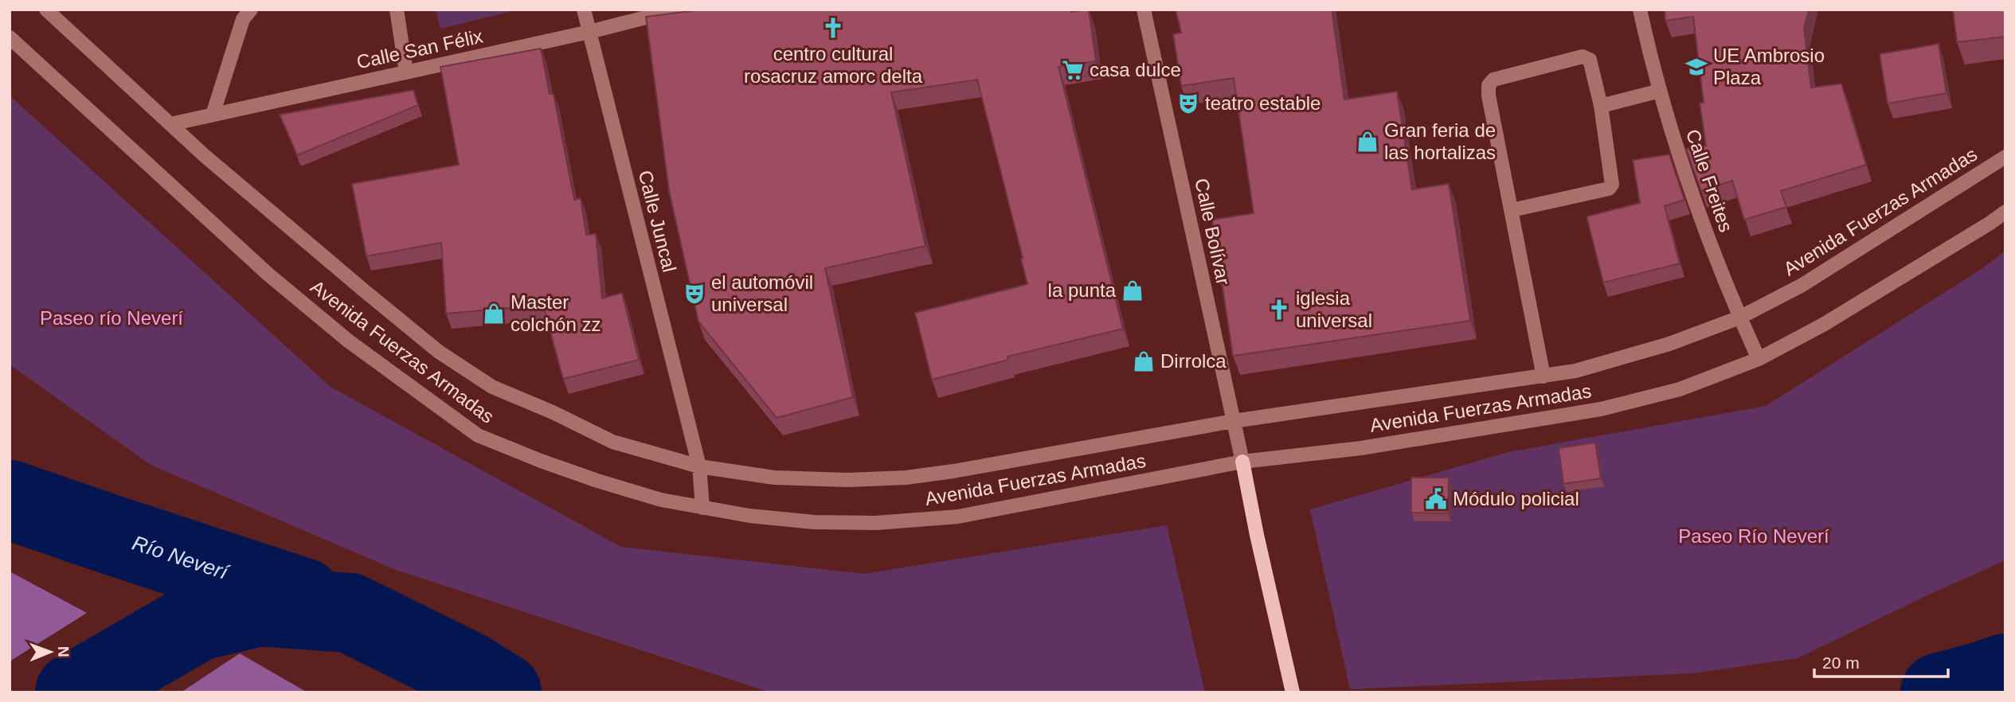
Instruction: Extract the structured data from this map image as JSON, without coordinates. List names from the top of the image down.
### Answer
{
  "streets": {
    "street": [
      "Calle San Félix",
      "Calle Freites",
      "Avenida Fuerzas Armadas",
      "Calle Juncal",
      "Calle Bolívar"
    ]
  },
  "crossings": [
    ["Calle San Félix", "Avenida Fuerzas Armadas"],
    ["Calle San Félix", "Calle Juncal"],
    ["Calle Freites", "Avenida Fuerzas Armadas"],
    ["Avenida Fuerzas Armadas", "Calle Juncal"],
    ["Avenida Fuerzas Armadas", "Calle Bolívar"]
  ],
  "water": ["Río Neverí"],
  "parks": ["Paseo río Neverí", "Paseo Río Neverí"],
  "places": {
    "church": ["centro cultural rosacruz amorc delta", "iglesia universal"],
    "school or university": ["UE Ambrosio Plaza"],
    "supermarket": ["casa dulce"],
    "theatre": ["teatro estable", "el automóvil universal"],
    "shop": [
      "Gran feria de las hortalizas",
      "la punta",
      "Master colchón zz",
      "Dirrolca"
    ],
    "public building": ["Módulo policial"]
  },
  "scale_bar": "20 m",
  "north": "right"
}
